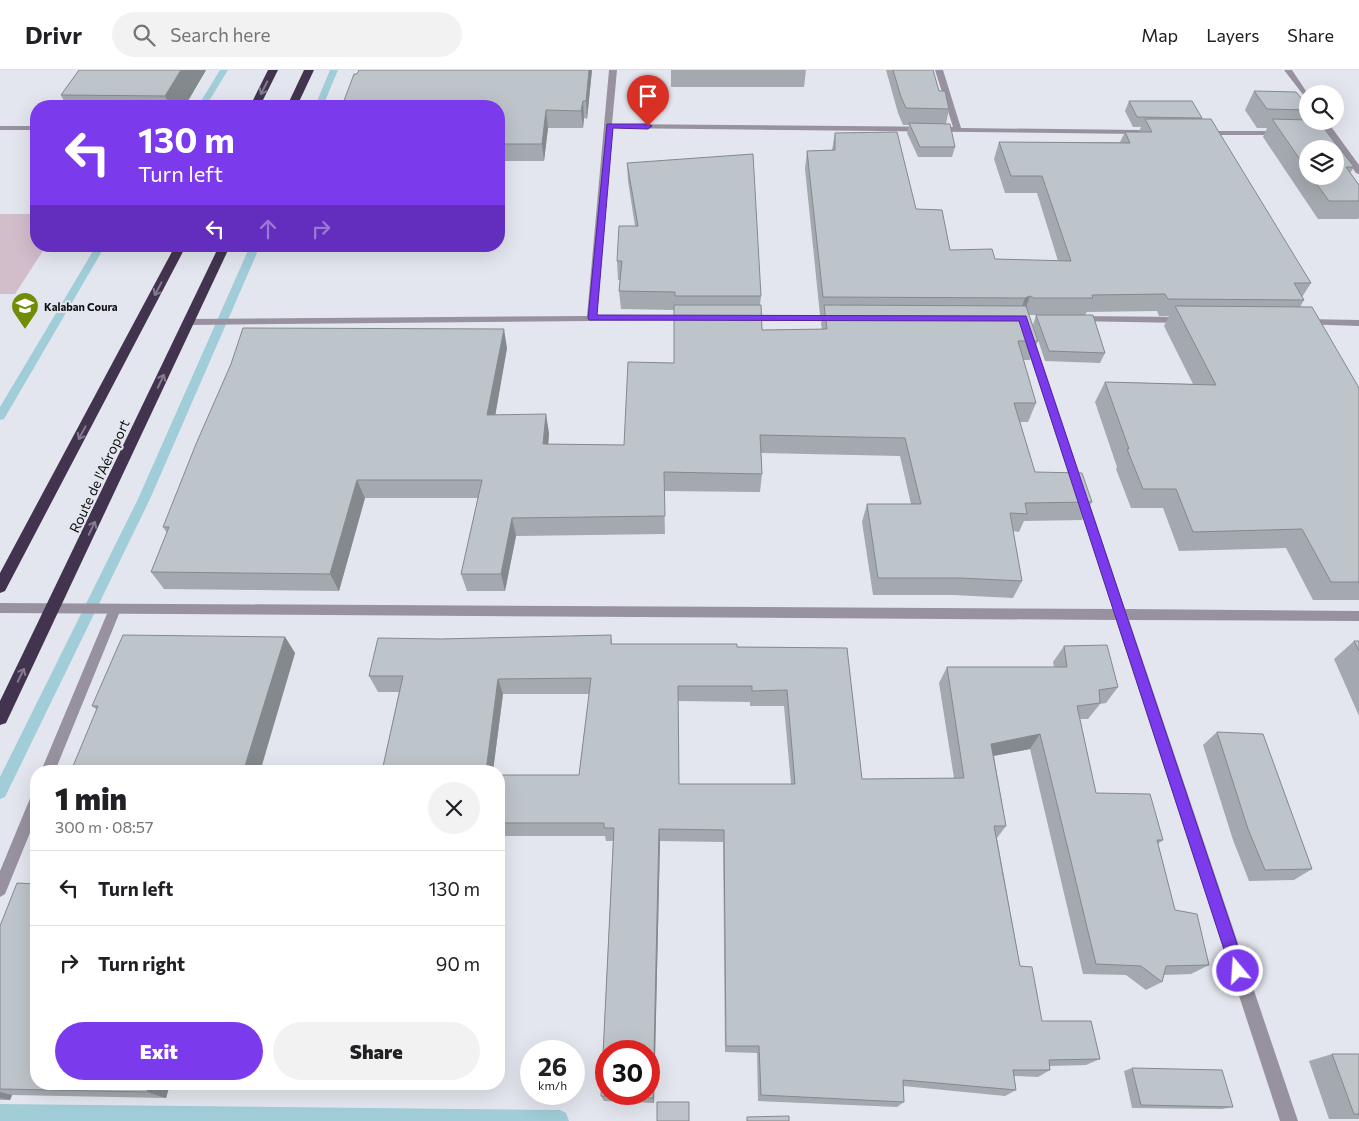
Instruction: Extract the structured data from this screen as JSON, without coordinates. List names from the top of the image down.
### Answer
{
  "streets": {
    "highway": ["Route de l'Aéroport"]
  },
  "places": {
    "school or university": ["Kalaban Coura"]
  },
  "page": {
    "header": "Drivr",
    "search": "Search here",
    "nav": ["Map", "Layers", "Share"],
    "turn": ["130 m", "Turn left"],
    "heading": ["1 min", "300 m · 08:57"],
    "list": [
      {
        "name": "Turn left",
        "value": "130 m"
      },
      {
        "name": "Turn right",
        "value": "90 m"
      }
    ],
    "buttons": ["Exit", "Share"],
    "speed": "26 km/h",
    "limit": "30"
  }
}
